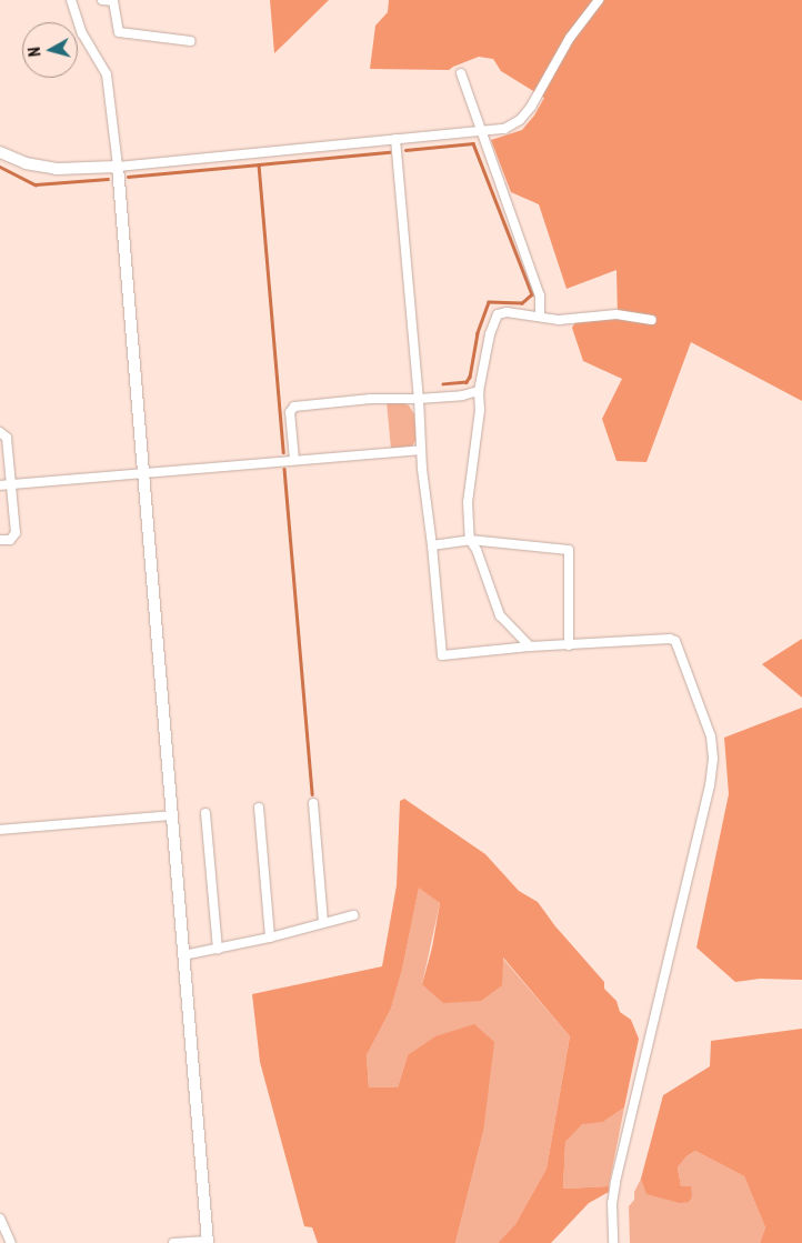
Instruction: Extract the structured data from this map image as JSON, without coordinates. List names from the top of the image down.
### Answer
{
  "north": "left"
}
